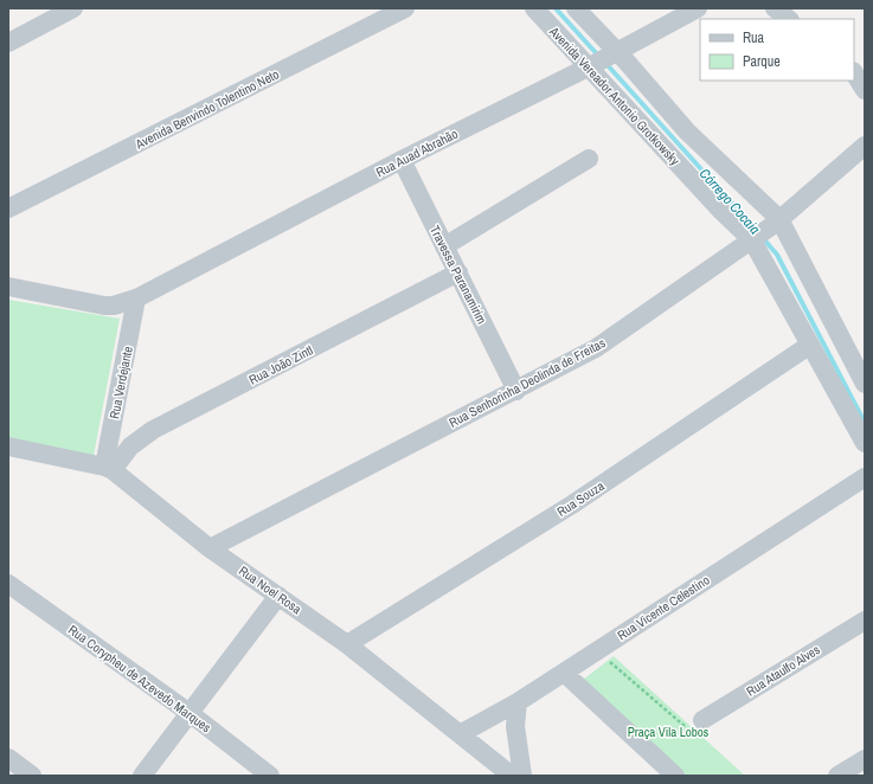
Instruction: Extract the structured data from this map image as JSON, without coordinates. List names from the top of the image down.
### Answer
{
  "streets": {
    "street": [
      "Avenida Vereador Antonio Grotkowsky",
      "Avenida Benvindo Tolentino Neto",
      "Rua Auad Abrahão",
      "Travessa Paranamirim",
      "Rua João Zintl",
      "Rua Verdejante",
      "Rua Senhorinha Deolinda de Freitas",
      "Rua Souza",
      "Rua Noel Rosa",
      "Rua Vicente Celestino",
      "Rua Ataulfo Alves",
      "Rua Corypheu de Azevedo Marques"
    ]
  },
  "crossings": [
    ["Avenida Vereador Antonio Grotkowsky", "Rua Auad Abrahão"],
    ["Avenida Vereador Antonio Grotkowsky", "Rua Senhorinha Deolinda de Freitas"],
    ["Avenida Vereador Antonio Grotkowsky", "Rua Souza"],
    ["Rua Auad Abrahão", "Travessa Paranamirim"],
    ["Rua Auad Abrahão", "Rua Verdejante"],
    ["Travessa Paranamirim", "Rua João Zintl"],
    ["Travessa Paranamirim", "Rua Senhorinha Deolinda de Freitas"],
    ["Rua João Zintl", "Rua Verdejante"],
    ["Rua João Zintl", "Rua Noel Rosa"],
    ["Rua Verdejante", "Rua Noel Rosa"],
    ["Rua Senhorinha Deolinda de Freitas", "Rua Noel Rosa"],
    ["Rua Souza", "Rua Noel Rosa"],
    ["Rua Noel Rosa", "Rua Vicente Celestino"]
  ],
  "water": ["Córrego Cocaia"],
  "parks": ["Praça Vila Lobos"],
  "legend": ["Rua", "Parque"]
}
